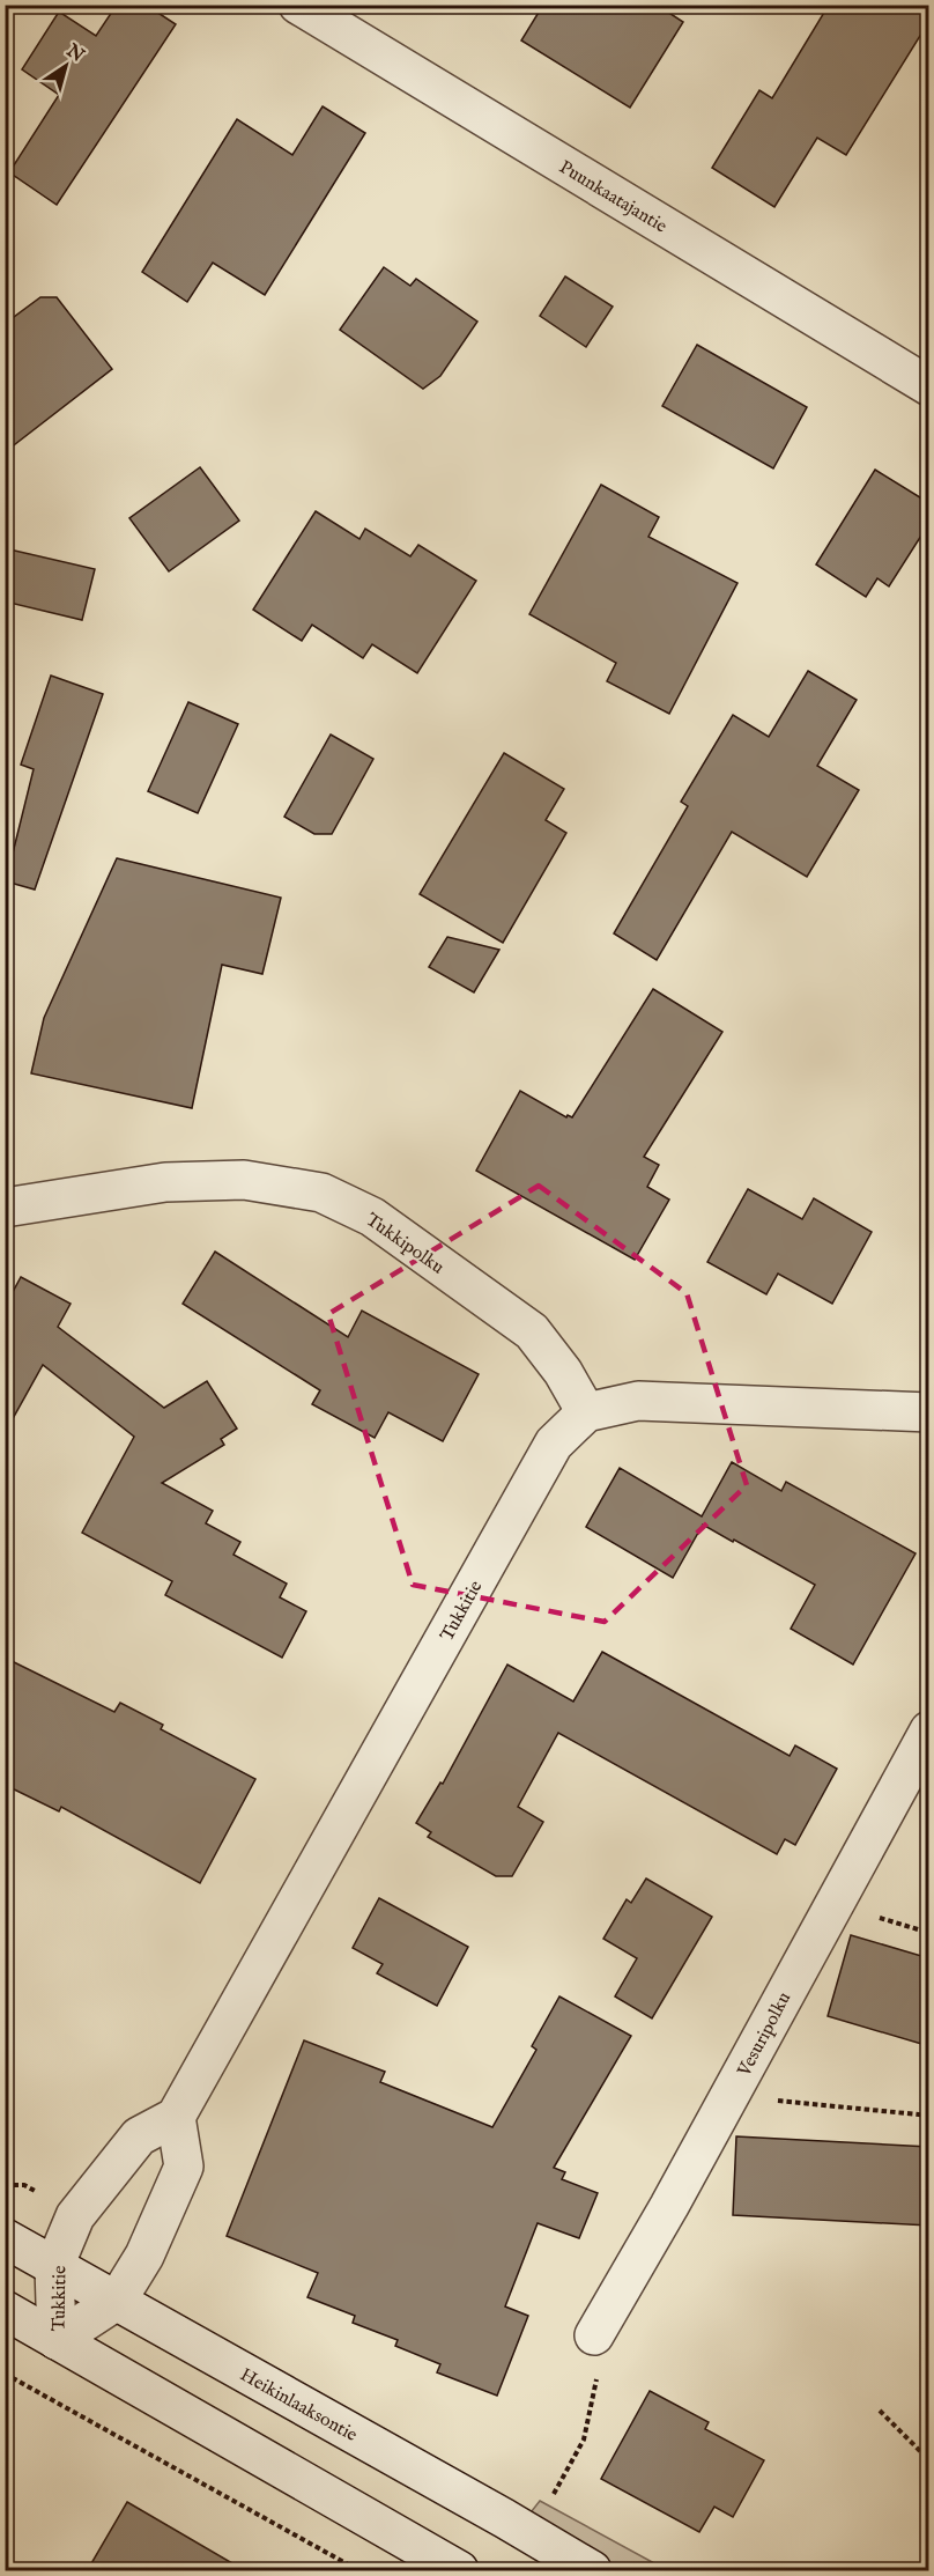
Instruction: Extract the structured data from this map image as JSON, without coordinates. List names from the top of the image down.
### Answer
{
  "streets": {
    "street": [
      "Puunkaatajantie",
      "Tukkipolku",
      "Tukkitie",
      "Vesuripolku",
      "Heikinlaaksontie"
    ]
  },
  "crossings": [
    ["Tukkipolku", "Tukkitie"],
    ["Tukkitie", "Heikinlaaksontie"]
  ],
  "north": "top right"
}
